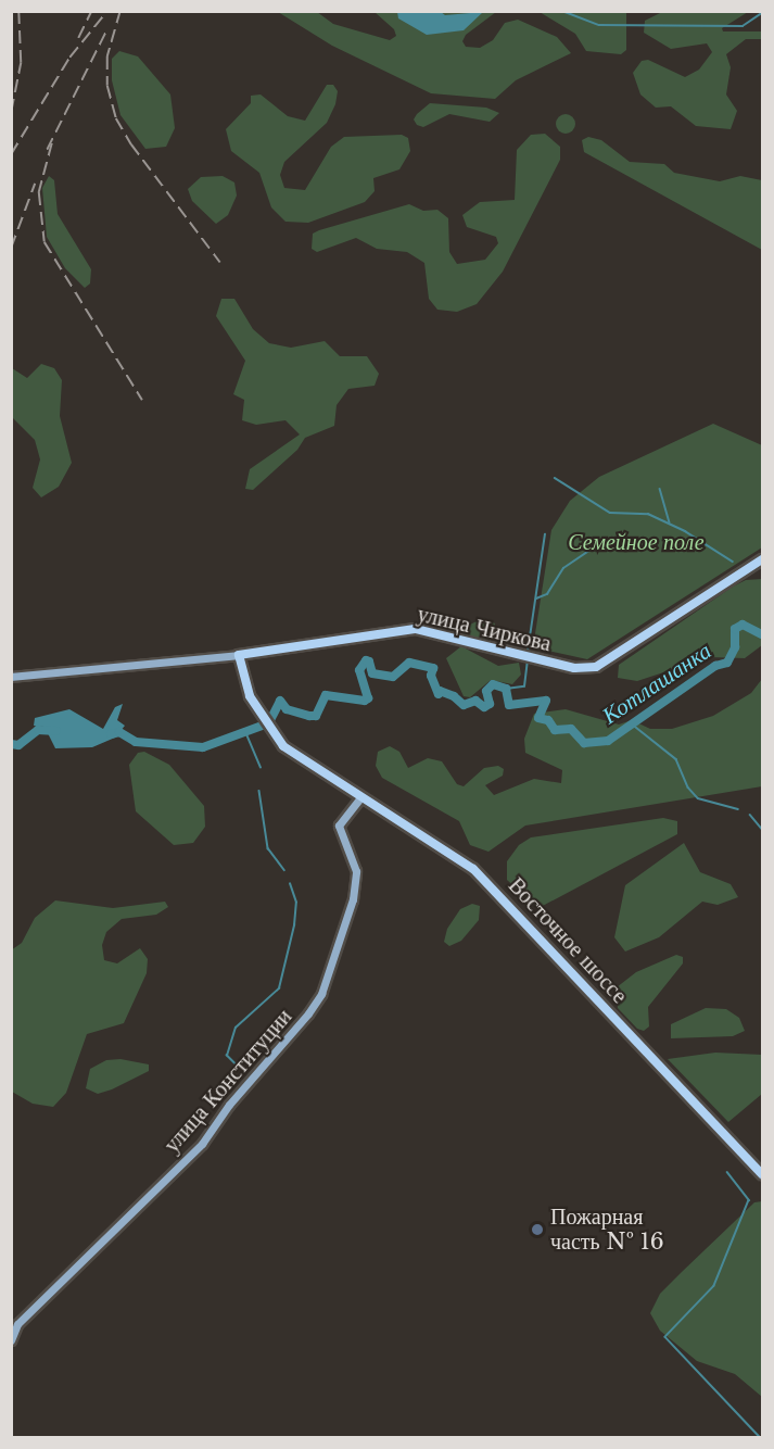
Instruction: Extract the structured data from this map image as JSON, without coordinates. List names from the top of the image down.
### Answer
{
  "streets": {
    "main road": ["улица Чиркова", "Восточное шоссе", "улица Конституции"]
  },
  "crossings": [
    ["улица Чиркова", "Восточное шоссе"],
    ["Восточное шоссе", "улица Конституции"]
  ],
  "water": ["Котлашанка"],
  "parks": ["Семейное поле"],
  "places": ["Пожарная часть № 16"]
}
